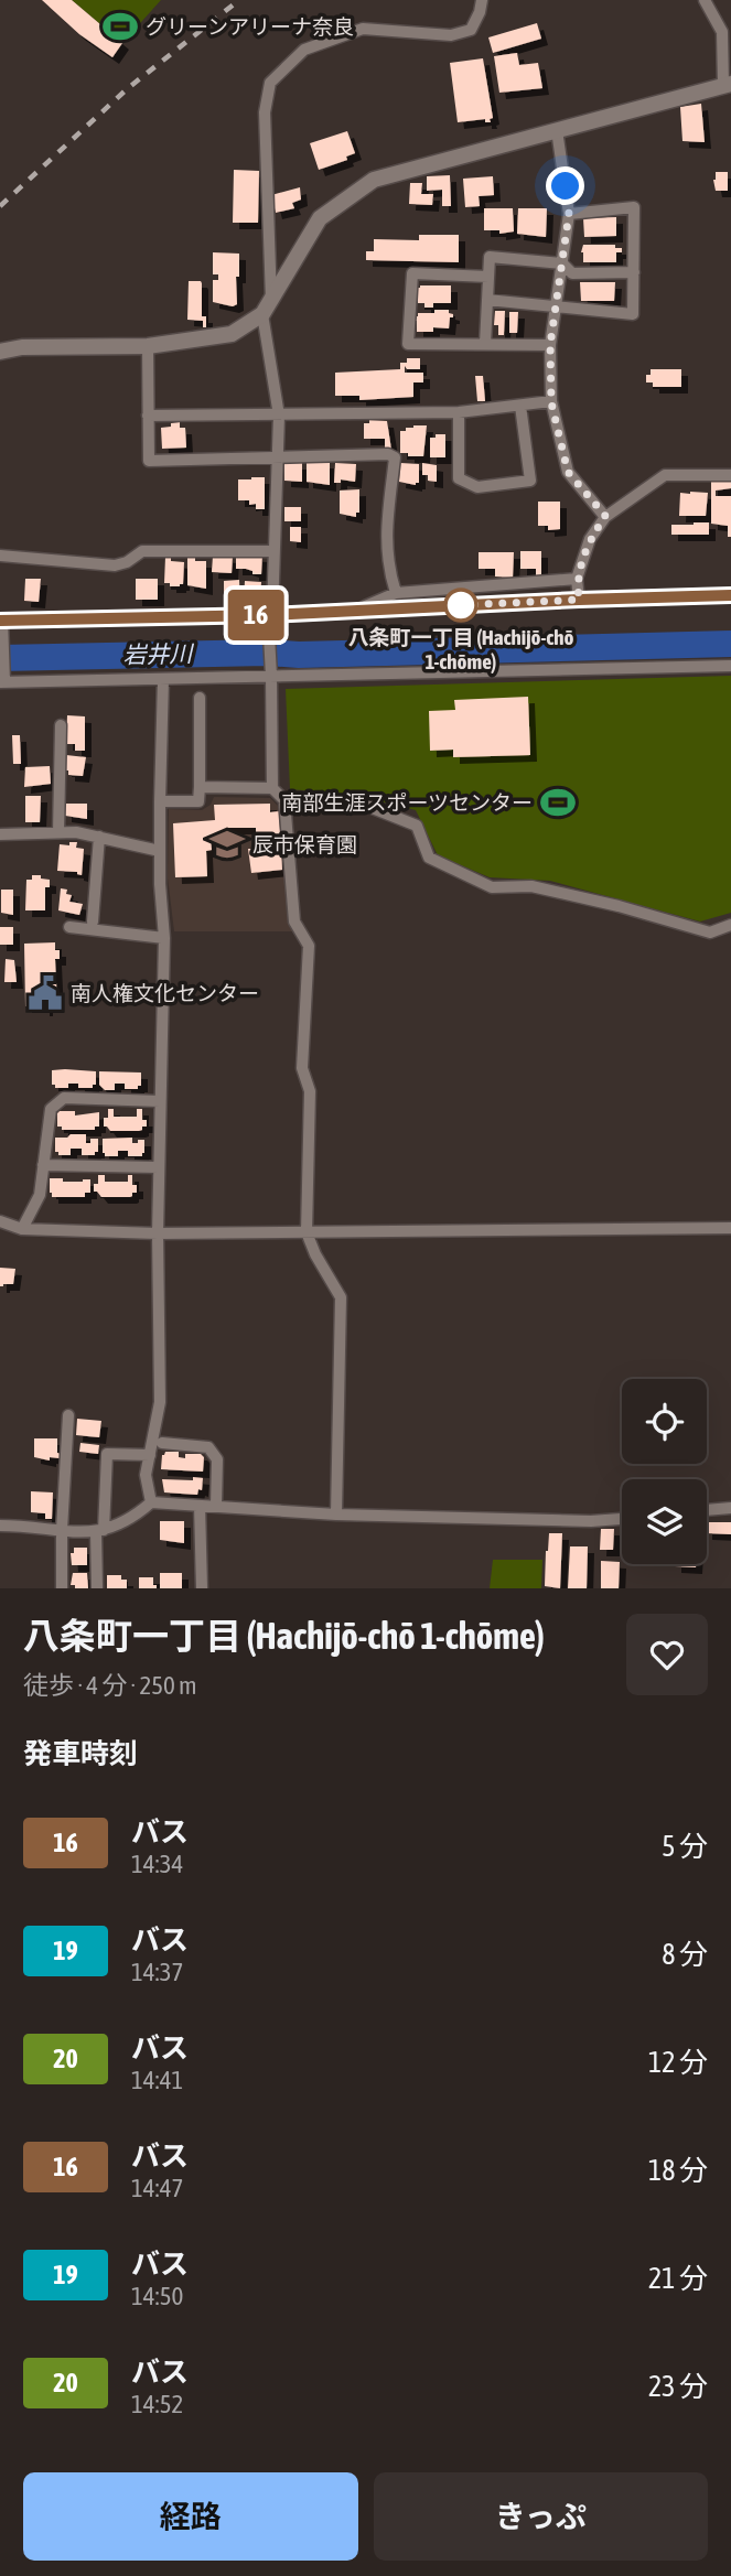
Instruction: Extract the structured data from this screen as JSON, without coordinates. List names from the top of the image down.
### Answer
{
  "water": ["岩井川"],
  "places": {
    "sports": ["グリーンアリーナ奈良", "南部生涯スポーツセンター"],
    "other": ["八条町一丁目 (Hachijō-chō 1-chōme)"],
    "school or university": ["辰市保育園"],
    "public building": ["南人権文化センター"]
  },
  "lines": ["bus line 16"],
  "page": {
    "on_map": "16",
    "heading": [
      ["八条町一丁目 (Hachijō-chō 1-chōme)", "徒歩 · 4 分 · 250 m"],
      "発車時刻"
    ],
    "list": [
      {
        "mark": "16",
        "name": "バス",
        "note": "14:34",
        "value": "5 分"
      },
      {
        "mark": "19",
        "name": "バス",
        "note": "14:37",
        "value": "8 分"
      },
      {
        "mark": "20",
        "name": "バス",
        "note": "14:41",
        "value": "12 分"
      },
      {
        "mark": "16",
        "name": "バス",
        "note": "14:47",
        "value": "18 分"
      },
      {
        "mark": "19",
        "name": "バス",
        "note": "14:50",
        "value": "21 分"
      },
      {
        "mark": "20",
        "name": "バス",
        "note": "14:52",
        "value": "23 分"
      }
    ],
    "buttons": ["経路", "きっぷ"]
  }
}
